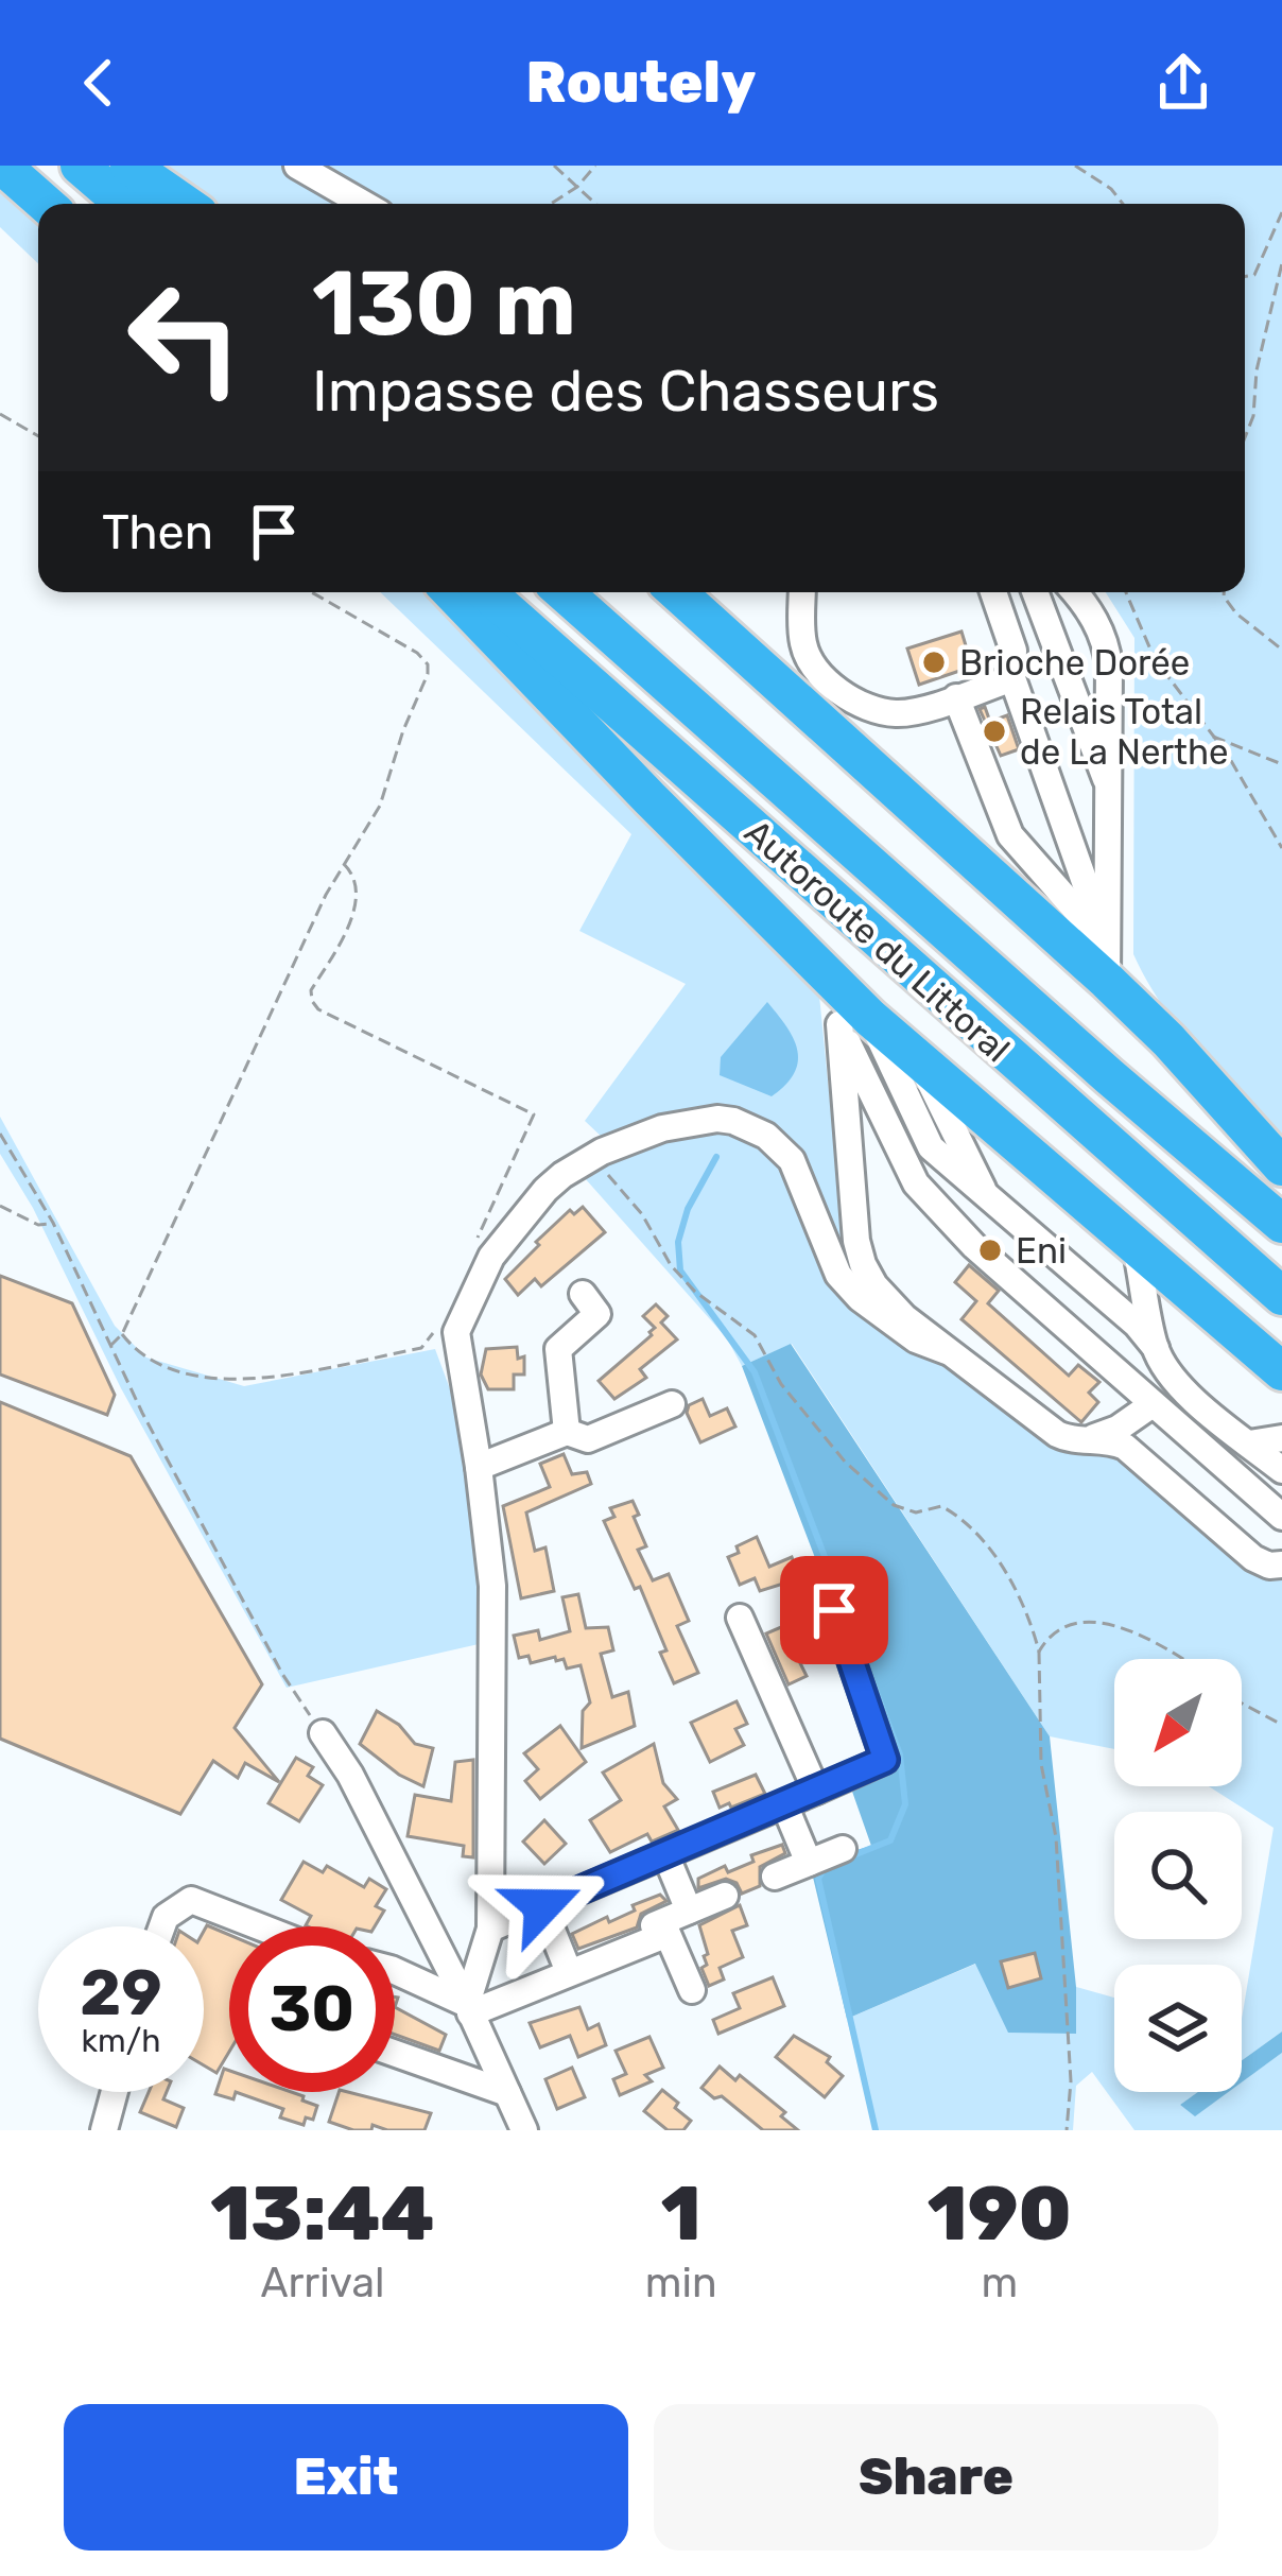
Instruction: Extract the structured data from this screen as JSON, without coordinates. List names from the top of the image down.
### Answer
{
  "streets": {
    "highway": ["Autoroute du Littoral"]
  },
  "places": ["Brioche Dorée", "Relais Total de La Nerthe", "Eni"],
  "north": "bottom left",
  "page": {
    "header": "Routely",
    "turn": ["130 m", "Impasse des Chasseurs"],
    "then": "Then",
    "speed": "29 km/h",
    "limit": "30",
    "eta": [
      "13:44",
      "Arrival",
      "1",
      "min",
      "190",
      "m"
    ],
    "buttons": ["Exit", "Share"]
  }
}
